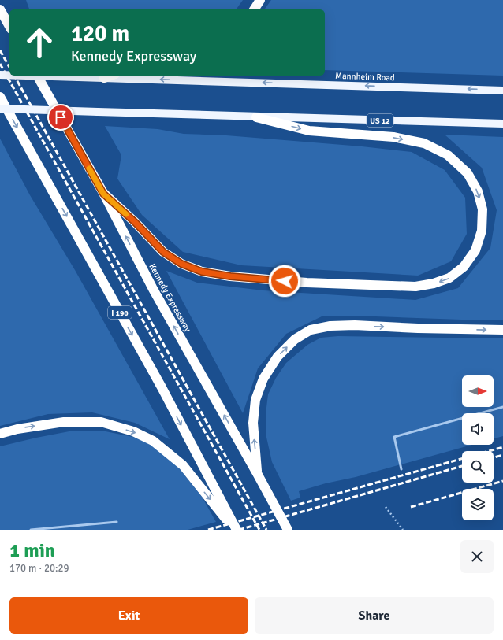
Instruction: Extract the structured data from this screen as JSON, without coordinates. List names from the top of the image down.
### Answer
{
  "streets": {
    "highway": ["Kennedy Expressway", "I 190"],
    "main road": ["Mannheim Road", "US 12"]
  },
  "north": "right",
  "page": {
    "turn": ["120 m", "Kennedy Expressway"],
    "heading": ["1 min", "170 m · 20:29"],
    "buttons": ["Exit", "Share"]
  }
}
